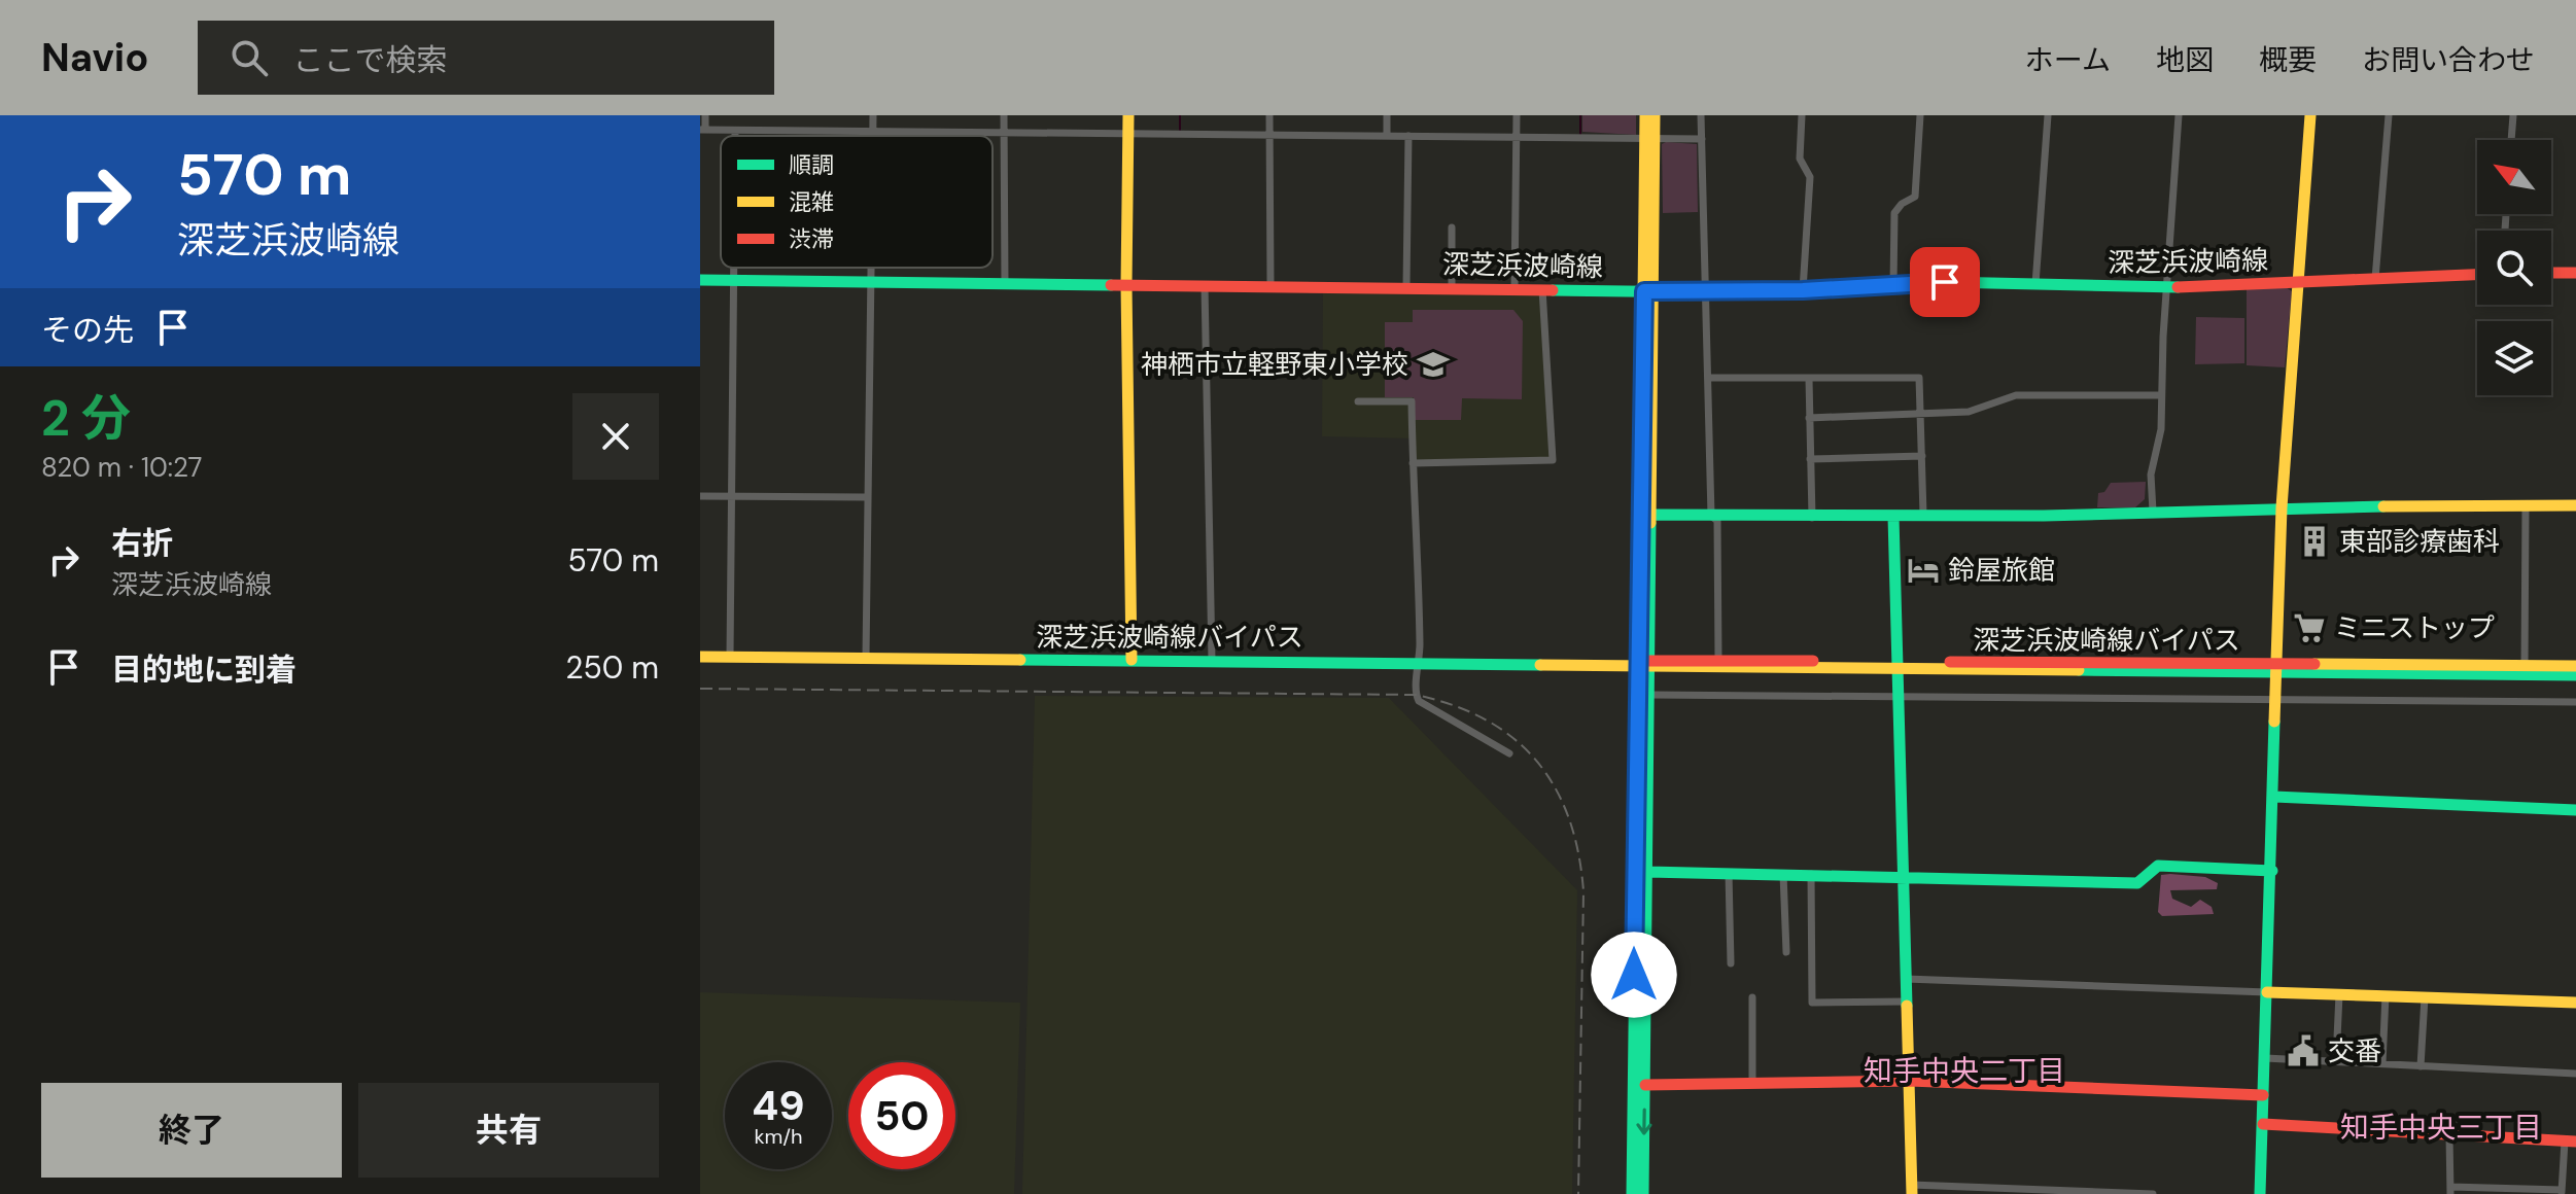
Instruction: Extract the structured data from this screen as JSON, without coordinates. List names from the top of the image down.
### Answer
{
  "streets": {
    "main road": ["深芝浜波崎線", "深芝浜波崎線バイパス"]
  },
  "districts": ["知手中央二丁目", "知手中央三丁目"],
  "places": {
    "school or university": ["神栖市立軽野東小学校"],
    "building": ["東部診療歯科"],
    "hotel": ["鈴屋旅館"],
    "supermarket": ["ミニストップ"],
    "public building": ["交番"]
  },
  "legend": ["順調", "混雑", "渋滞"],
  "north": "top left",
  "page": {
    "header": "Navio",
    "search": "ここで検索",
    "nav": [
      "ホーム",
      "地図",
      "概要",
      "お問い合わせ"
    ],
    "turn": ["570 m", "深芝浜波崎線"],
    "then": "その先",
    "heading": ["2 分", "820 m · 10:27"],
    "list": [
      {
        "name": "右折",
        "note": "深芝浜波崎線",
        "value": "570 m"
      },
      {
        "name": "目的地に到着",
        "value": "250 m"
      }
    ],
    "speed": "49 km/h",
    "limit": "50",
    "buttons": ["終了", "共有"]
  }
}
